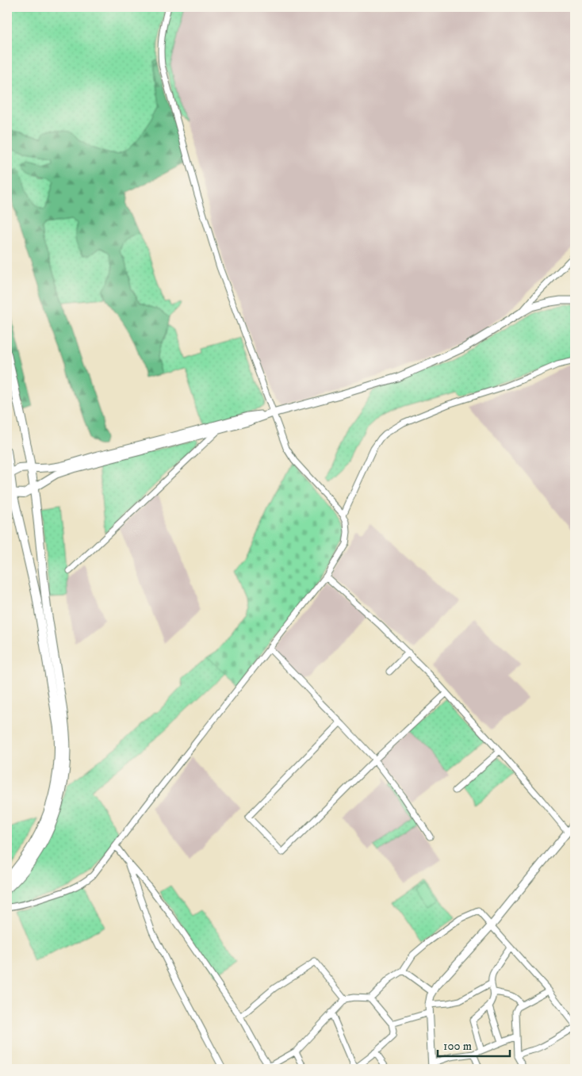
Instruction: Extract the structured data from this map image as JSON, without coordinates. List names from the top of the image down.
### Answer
{
  "scale_bar": "100 m"
}
